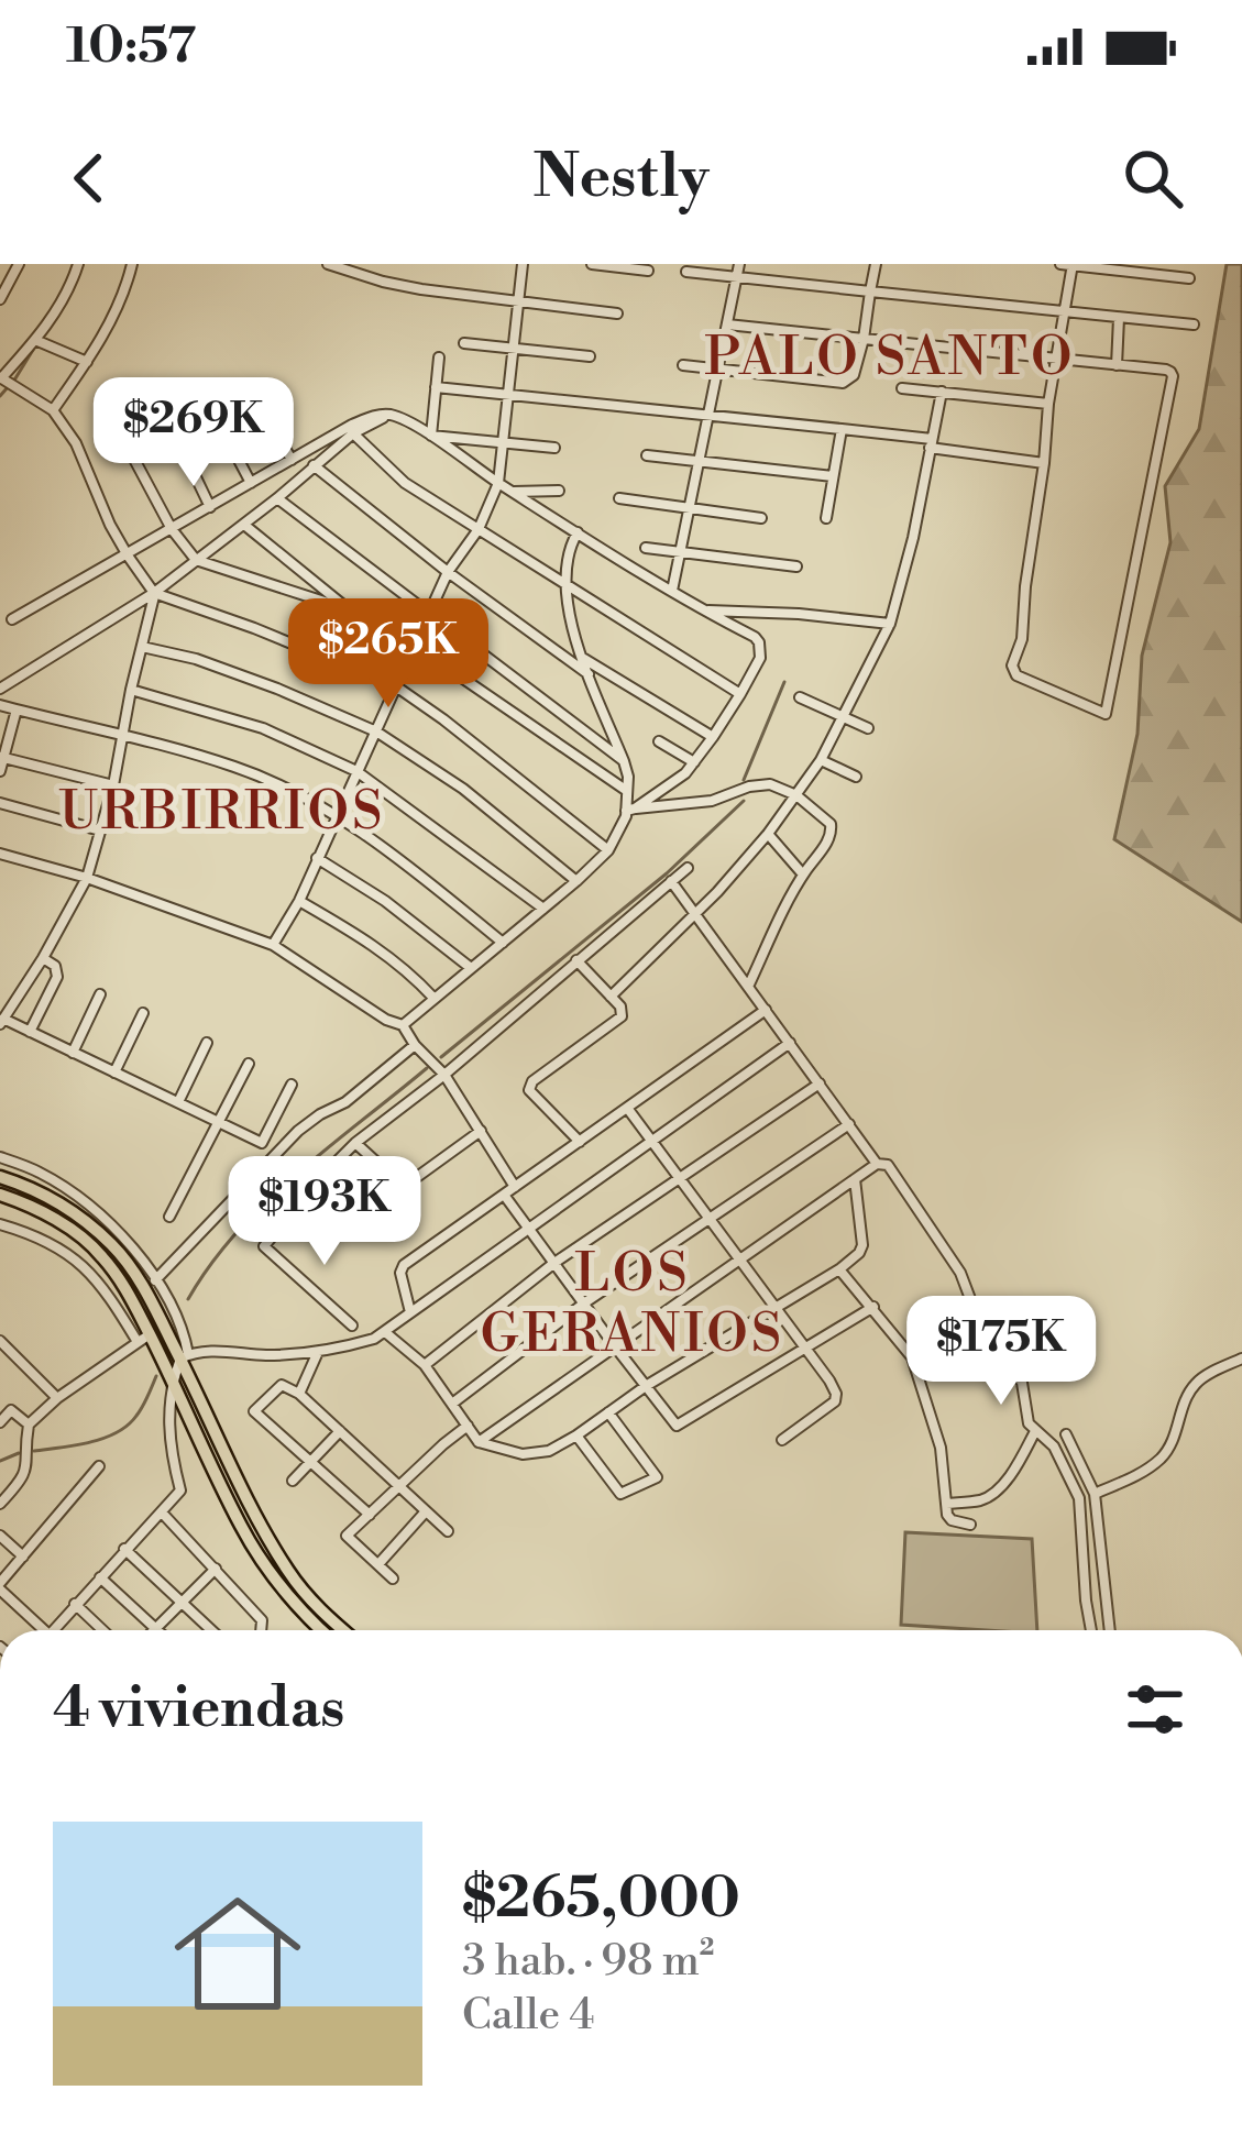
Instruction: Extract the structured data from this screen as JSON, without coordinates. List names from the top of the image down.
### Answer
{
  "districts": ["PALO SANTO", "URBIRRIOS", "LOS GERANIOS"],
  "page": {
    "status": "10:57",
    "header": "Nestly",
    "price": [
      "$269K",
      "$265K",
      "$193K",
      "$175K"
    ],
    "heading": "4 viviendas",
    "list": [
      {
        "name": "$265,000",
        "note": "3 hab. · 98 m² · Calle 4"
      }
    ]
  }
}
